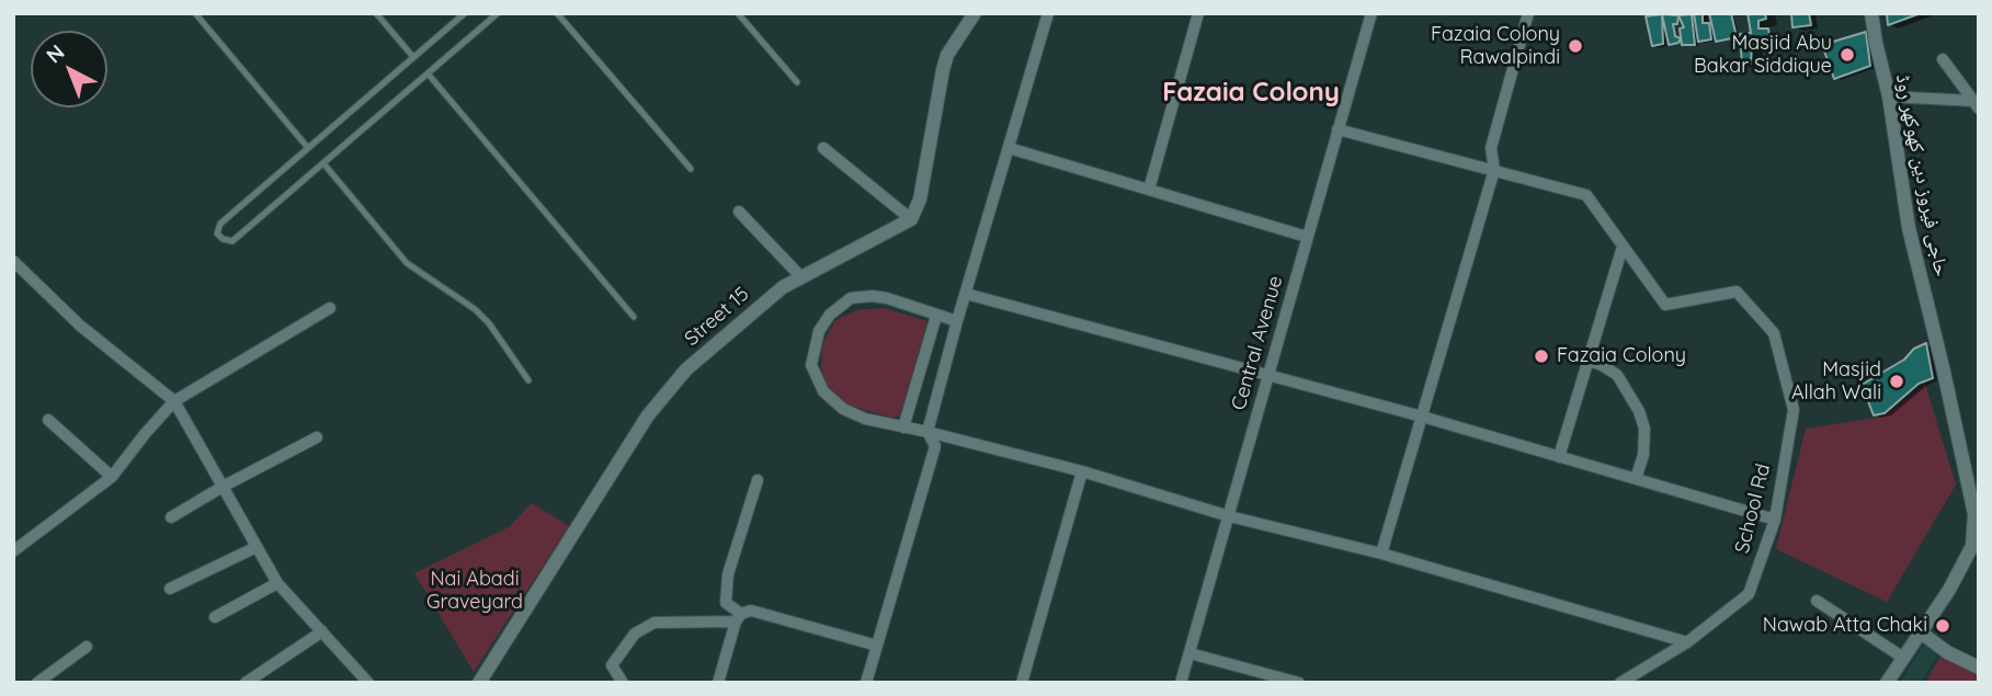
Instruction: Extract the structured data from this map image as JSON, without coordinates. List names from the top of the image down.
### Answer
{
  "streets": {
    "street": [
      "حاجی فیروز دین کھوکھر روڈ",
      "Street 15",
      "Central Avenue",
      "School Rd"
    ]
  },
  "districts": ["Fazaia Colony"],
  "parks": ["Nai Abadi Graveyard"],
  "places": [
    "Fazaia Colony Rawalpindi",
    "Masjid Abu Bakar Siddique",
    "Fazaia Colony",
    "Masjid Allah Wali",
    "Nawab Atta Chaki"
  ],
  "north": "top left"
}
